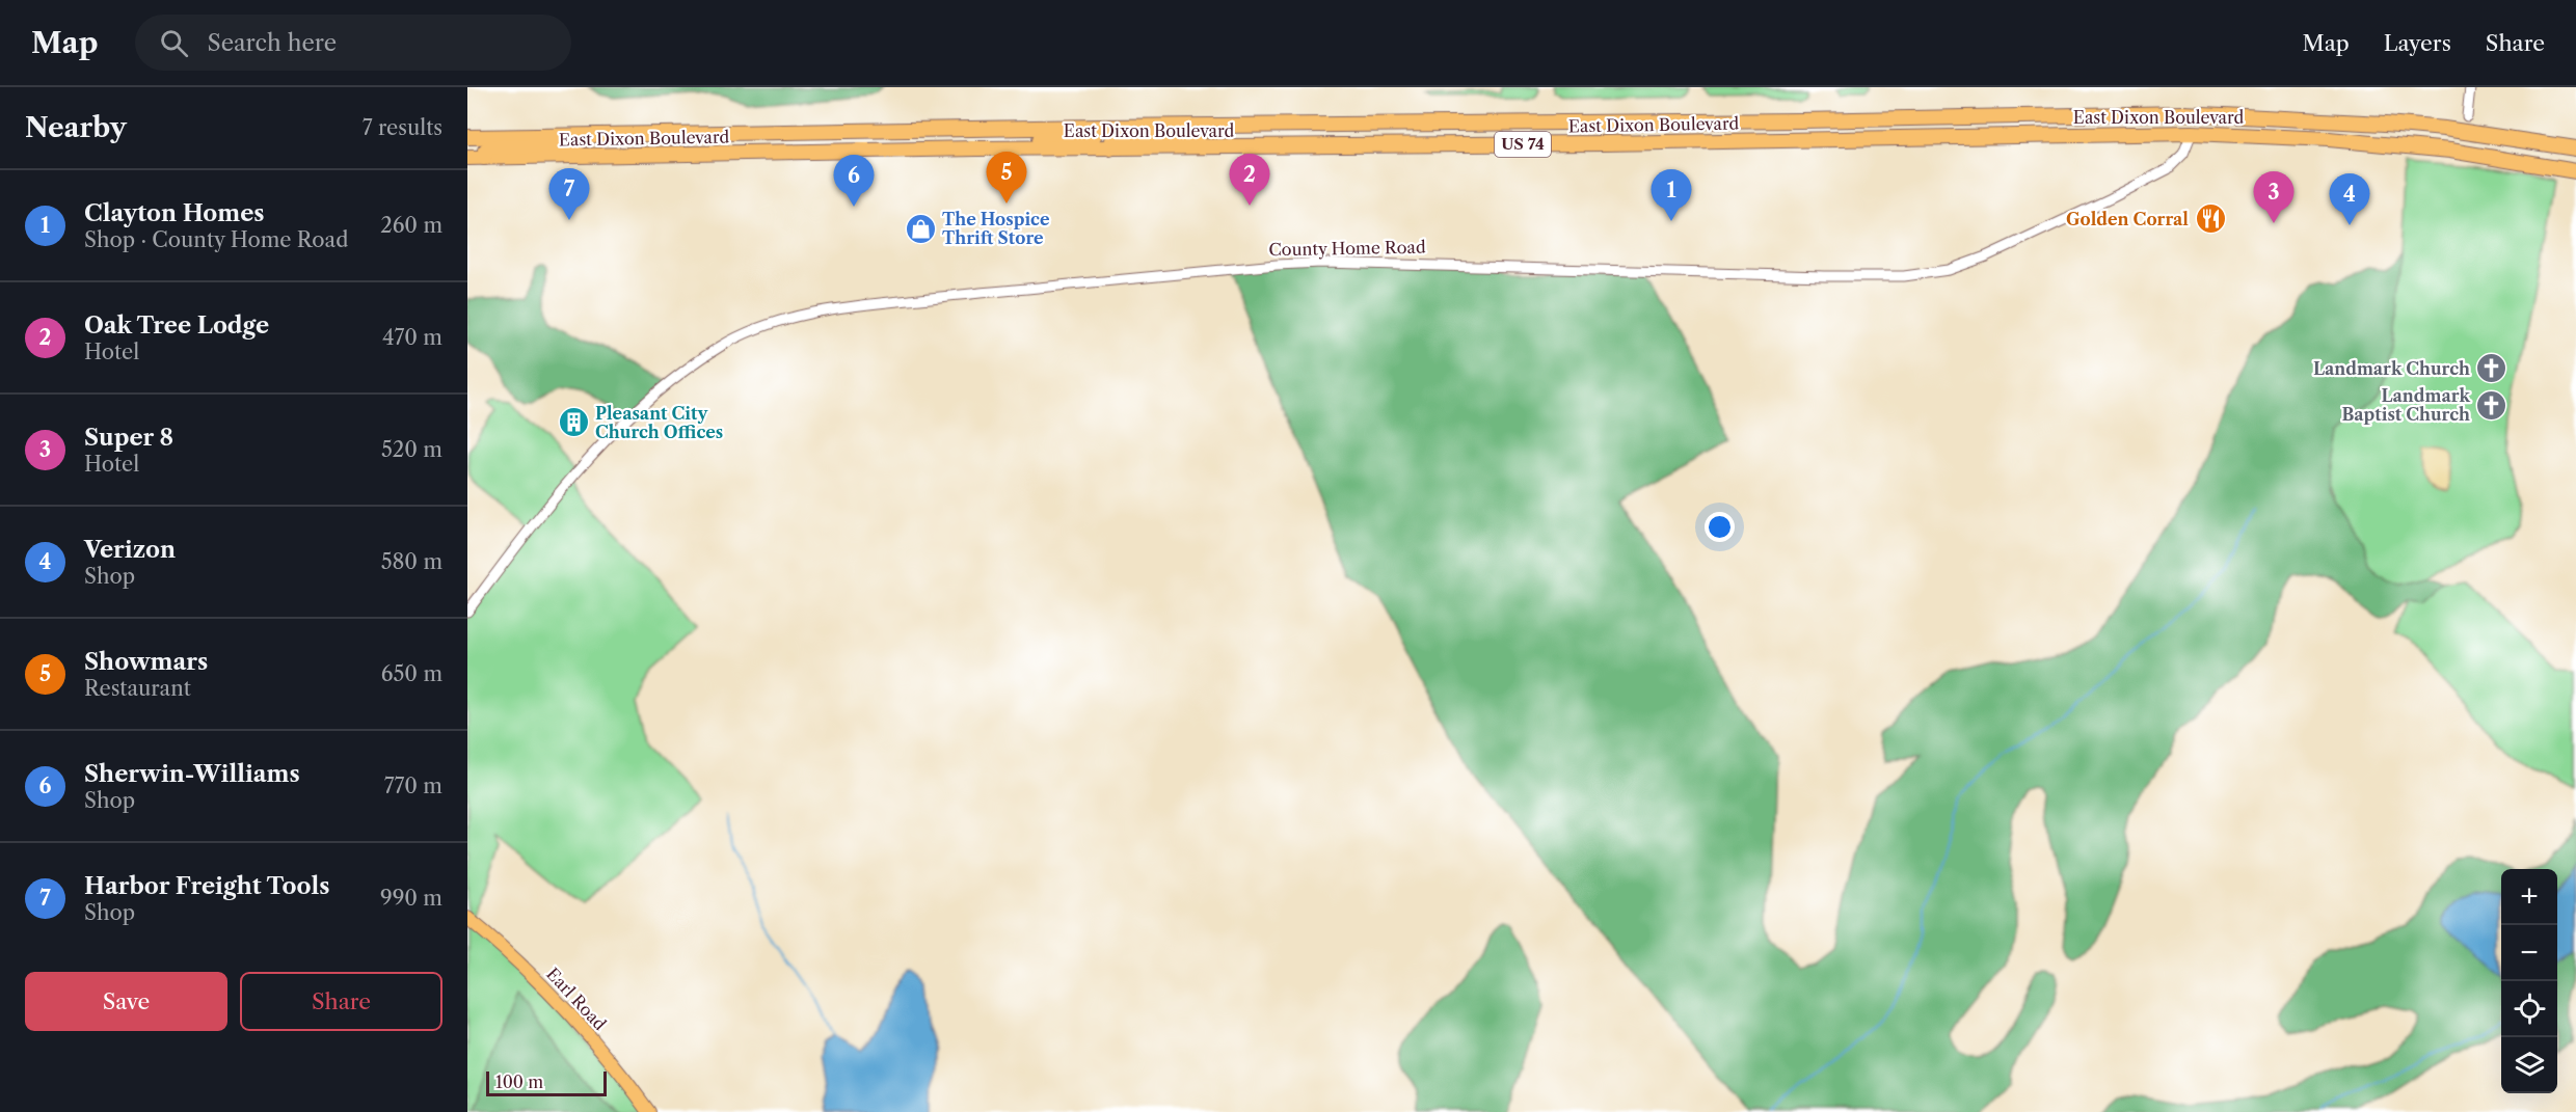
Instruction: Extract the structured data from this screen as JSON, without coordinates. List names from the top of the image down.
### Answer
{
  "streets": {
    "highway": ["East Dixon Boulevard", "US 74"],
    "main road": ["Earl Road"],
    "street": ["County Home Road"]
  },
  "crossings": [
    ["East Dixon Boulevard", "County Home Road"]
  ],
  "places": {
    "restaurant": ["Golden Corral"],
    "shop": ["The Hospice Thrift Store"],
    "church": ["Landmark Church", "Landmark Baptist Church"],
    "building": ["Pleasant City Church Offices"]
  },
  "scale_bar": "100 m",
  "page": {
    "header": "Map",
    "search": "Search here",
    "nav": ["Map", "Layers", "Share"],
    "heading": ["Nearby", "7 results"],
    "pins": [
      "5",
      "2",
      "6",
      "7",
      "1",
      "3",
      "4"
    ],
    "list": [
      {
        "mark": "1",
        "name": "Clayton Homes",
        "note": "Shop · County Home Road",
        "value": "260 m"
      },
      {
        "mark": "2",
        "name": "Oak Tree Lodge",
        "note": "Hotel",
        "value": "470 m"
      },
      {
        "mark": "3",
        "name": "Super 8",
        "note": "Hotel",
        "value": "520 m"
      },
      {
        "mark": "4",
        "name": "Verizon",
        "note": "Shop",
        "value": "580 m"
      },
      {
        "mark": "5",
        "name": "Showmars",
        "note": "Restaurant",
        "value": "650 m"
      },
      {
        "mark": "6",
        "name": "Sherwin-Williams",
        "note": "Shop",
        "value": "770 m"
      },
      {
        "mark": "7",
        "name": "Harbor Freight Tools",
        "note": "Shop",
        "value": "990 m"
      }
    ],
    "map_buttons": ["+", "−"],
    "buttons": ["Save", "Share"],
    "scale": "100 m"
  }
}
